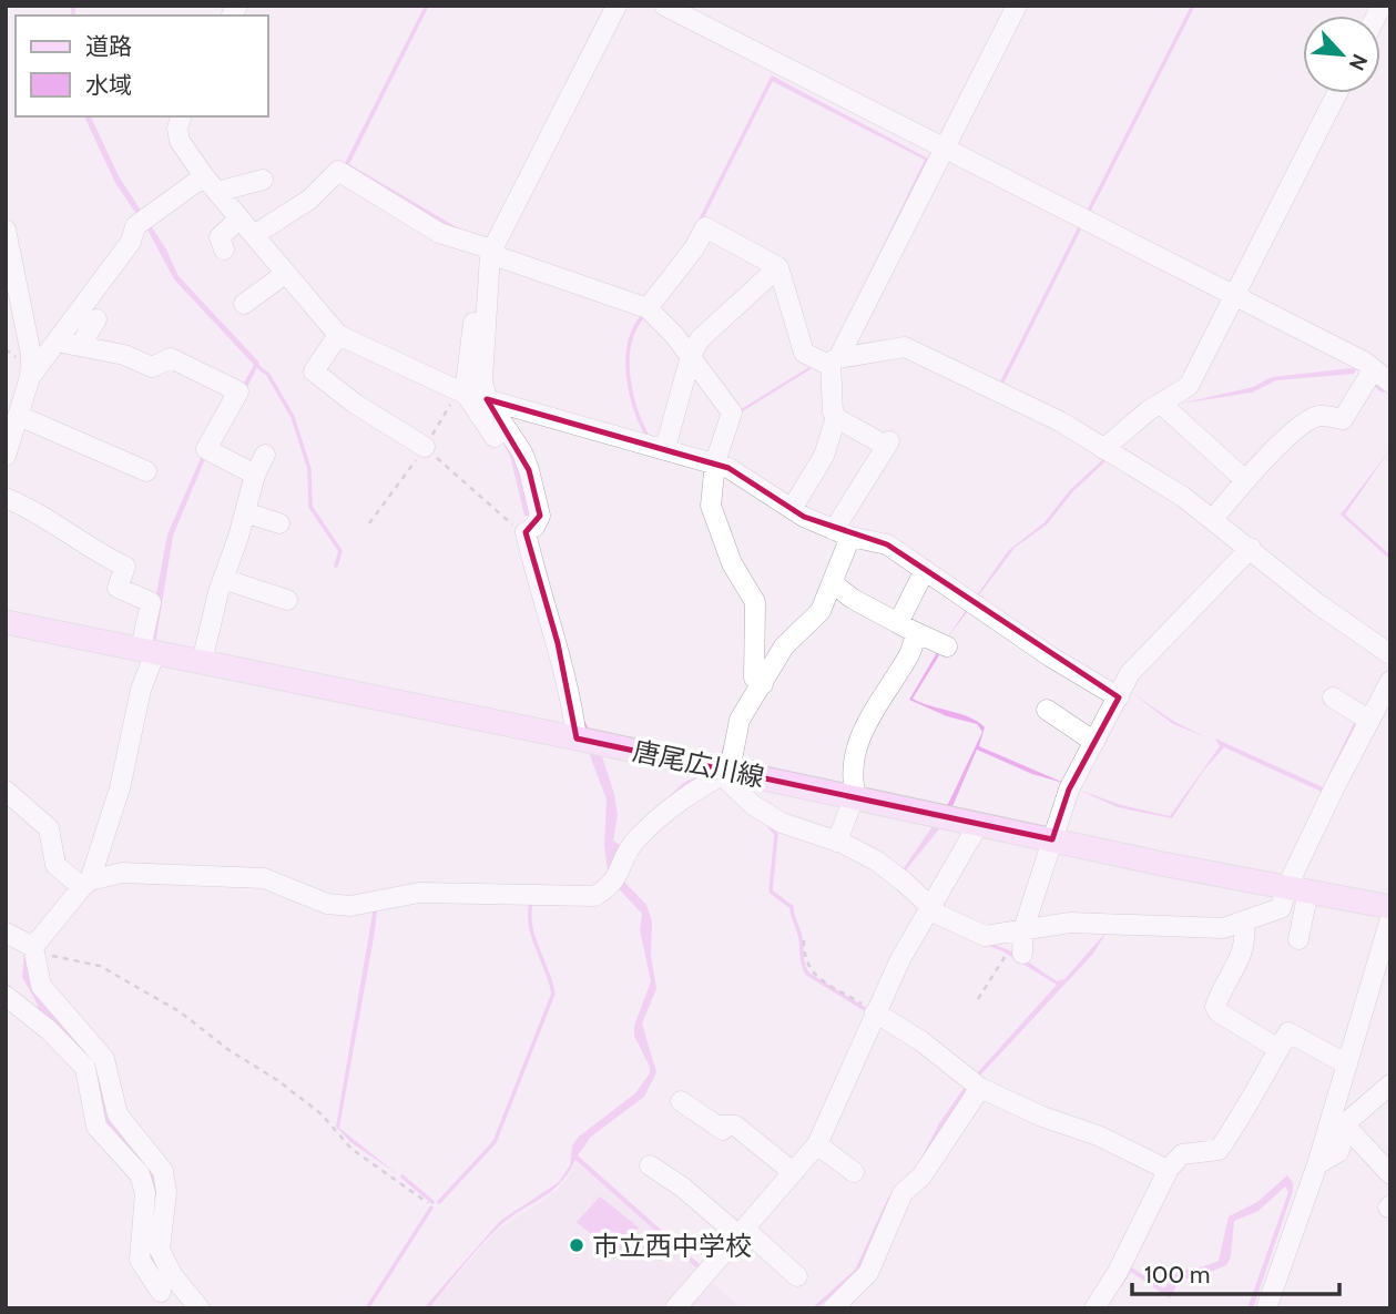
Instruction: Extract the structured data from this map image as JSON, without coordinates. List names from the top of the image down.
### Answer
{
  "streets": {
    "main road": ["唐尾広川線"]
  },
  "places": ["市立西中学校"],
  "legend": ["道路", "水域"],
  "scale_bar": "100 m",
  "north": "bottom right"
}
